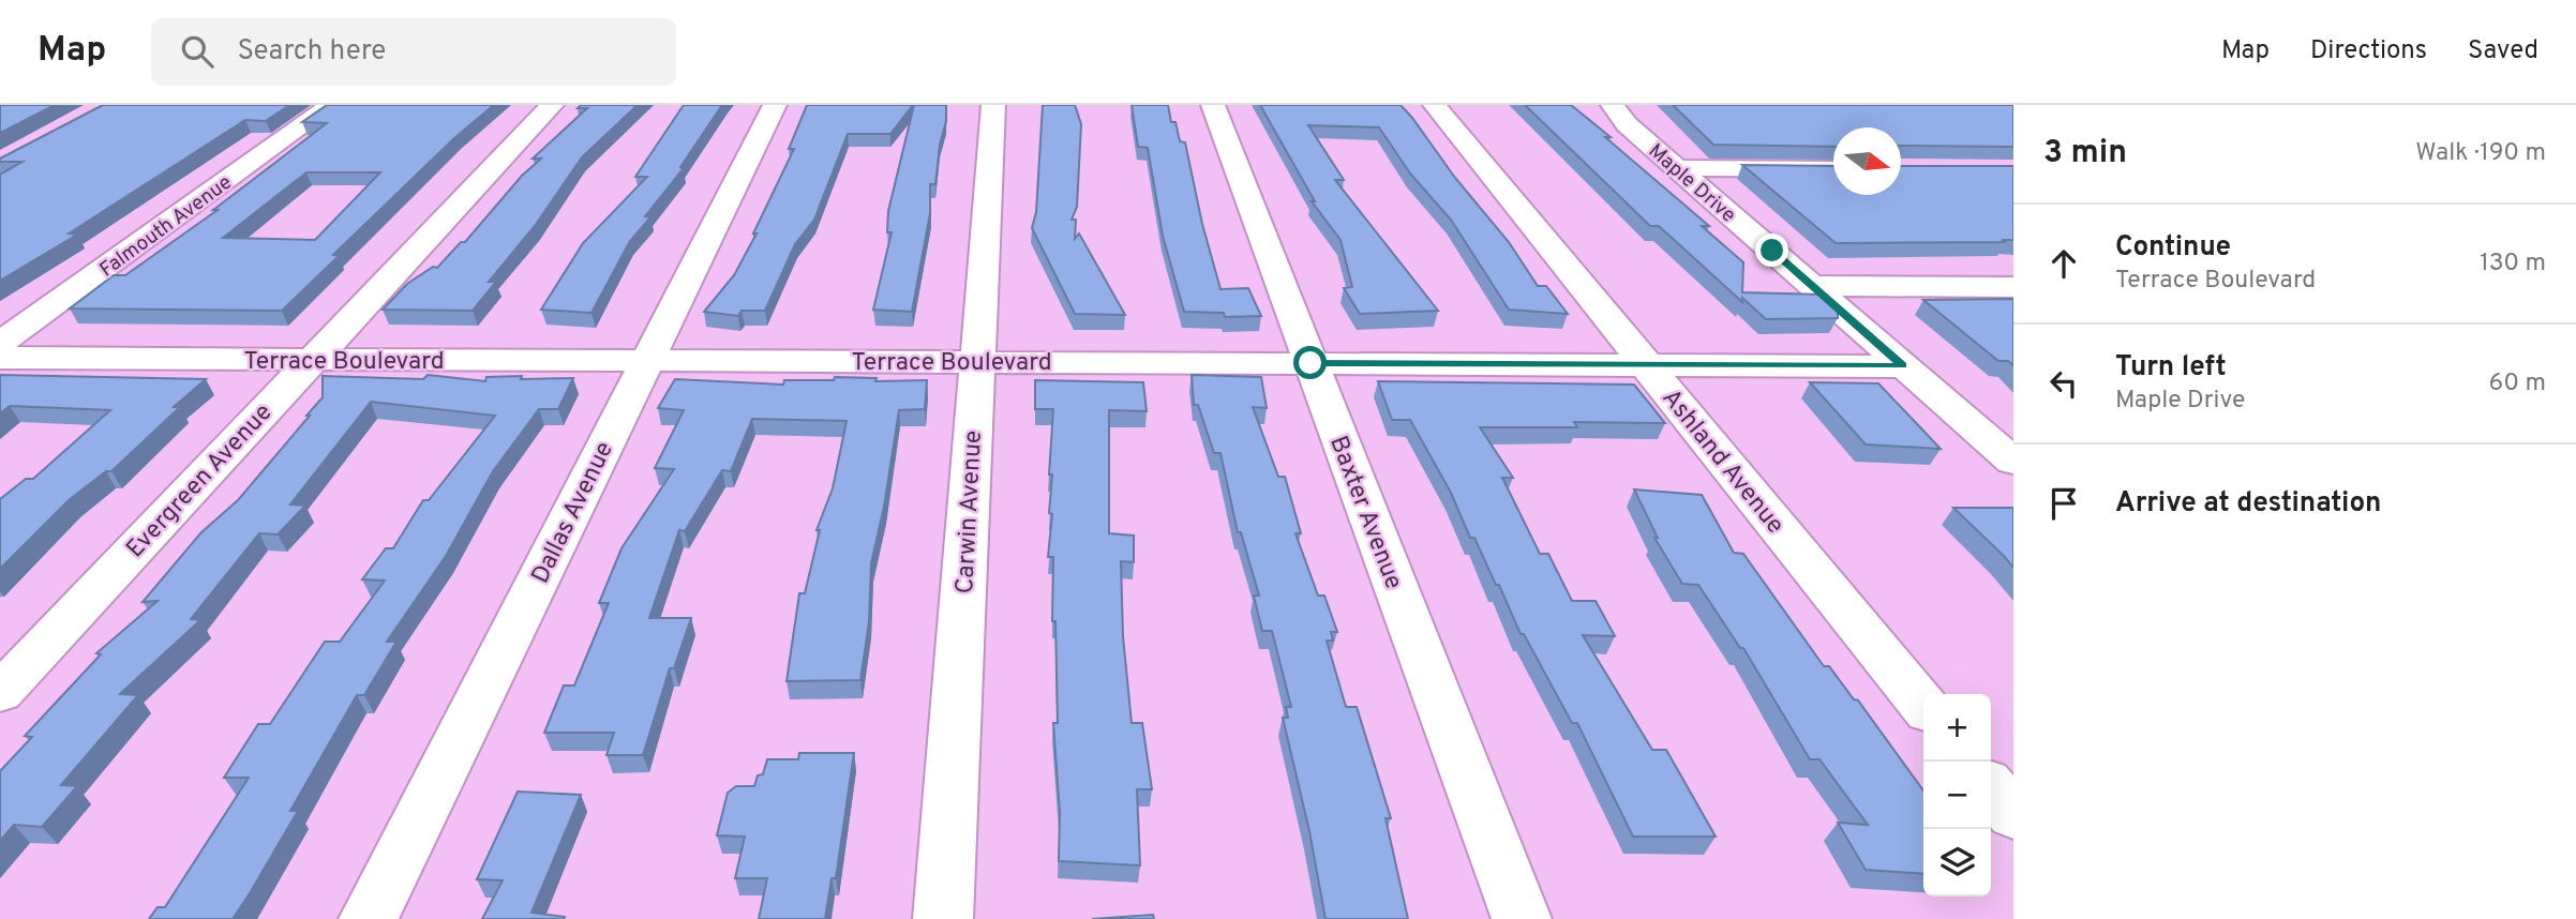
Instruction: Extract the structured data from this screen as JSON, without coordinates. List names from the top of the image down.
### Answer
{
  "streets": {
    "street": [
      "Maple Drive",
      "Falmouth Avenue",
      "Terrace Boulevard",
      "Ashland Avenue",
      "Evergreen Avenue",
      "Dallas Avenue",
      "Carwin Avenue",
      "Baxter Avenue"
    ]
  },
  "crossings": [
    ["Maple Drive", "Terrace Boulevard"],
    ["Terrace Boulevard", "Ashland Avenue"],
    ["Terrace Boulevard", "Evergreen Avenue"],
    ["Terrace Boulevard", "Dallas Avenue"],
    ["Terrace Boulevard", "Carwin Avenue"],
    ["Terrace Boulevard", "Baxter Avenue"]
  ],
  "north": "right",
  "page": {
    "header": "Map",
    "search": "Search here",
    "nav": ["Map", "Directions", "Saved"],
    "heading": ["3 min", "Walk · 190 m"],
    "list": [
      ["Continue", "Terrace Boulevard", "130 m"],
      ["Turn left", "Maple Drive", "60 m"],
      "Arrive at destination"
    ],
    "map_buttons": ["+", "−"]
  }
}
